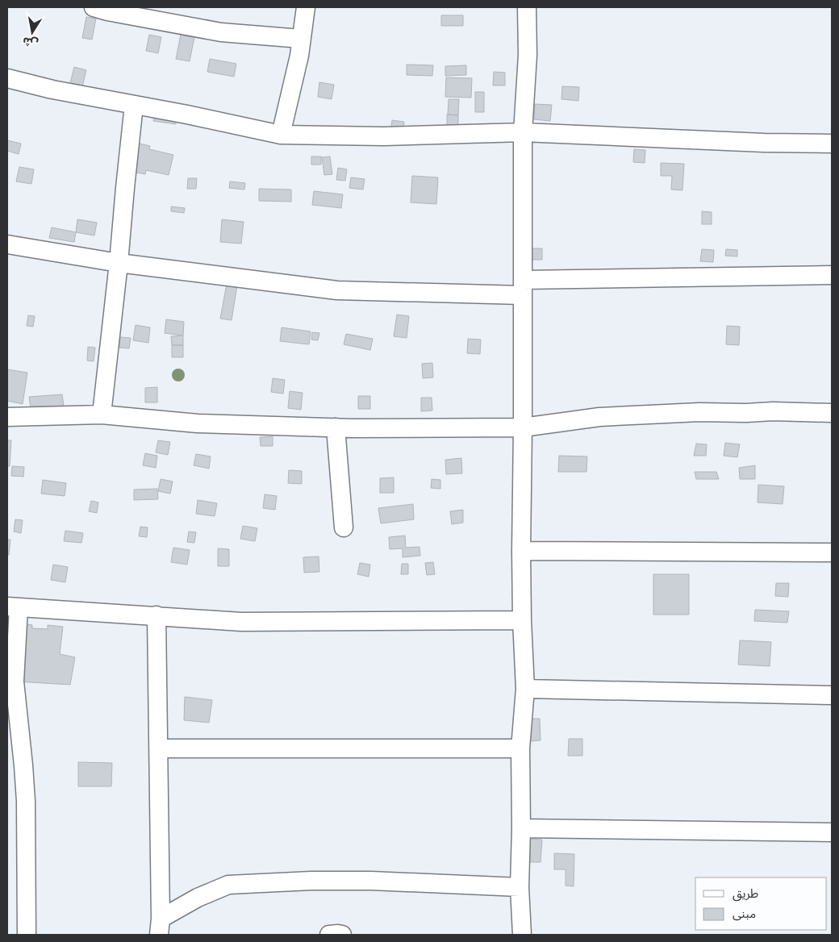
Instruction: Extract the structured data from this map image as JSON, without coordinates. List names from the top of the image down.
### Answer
{
  "legend": ["طريق", "مبنى"],
  "north": "bottom"
}
